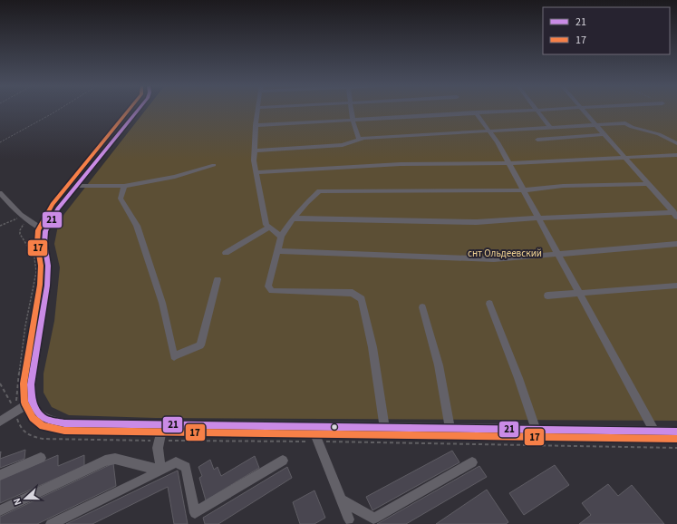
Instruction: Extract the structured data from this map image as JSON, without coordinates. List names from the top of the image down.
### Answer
{
  "parks": ["снт Ольдеевский"],
  "lines": ["transit line 21", "transit line 17"],
  "legend": ["21", "17"],
  "north": "left"
}
